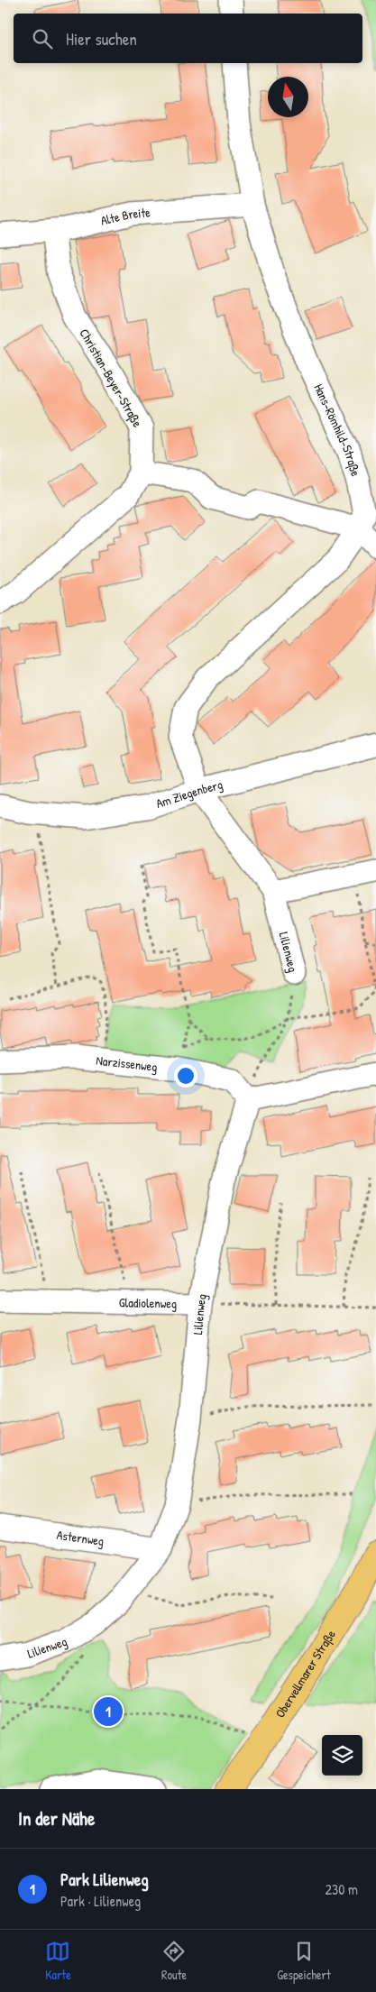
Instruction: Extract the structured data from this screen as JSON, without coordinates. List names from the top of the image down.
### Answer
{
  "streets": {
    "main road": ["Obervellmarer Straße"],
    "street": [
      "Alte Breite",
      "Christian-Beyer-Straße",
      "Hans-Römhild-Straße",
      "Am Ziegenberg",
      "Lilienweg",
      "Narzissenweg",
      "Gladiolenweg",
      "Asternweg"
    ]
  },
  "crossings": [
    ["Alte Breite", "Christian-Beyer-Straße"],
    ["Alte Breite", "Hans-Römhild-Straße"],
    ["Hans-Römhild-Straße", "Am Ziegenberg"],
    ["Hans-Römhild-Straße", "Lilienweg"],
    ["Am Ziegenberg", "Lilienweg"],
    ["Lilienweg", "Narzissenweg"],
    ["Lilienweg", "Gladiolenweg"],
    ["Lilienweg", "Asternweg"]
  ],
  "north": "top",
  "page": {
    "search": "Hier suchen",
    "pins": "1",
    "heading": "In der Nähe",
    "list": [
      {
        "mark": "1",
        "name": "Park Lilienweg",
        "note": "Park · Lilienweg",
        "value": "230 m"
      }
    ],
    "nav": ["Karte", "Route", "Gespeichert"]
  }
}
